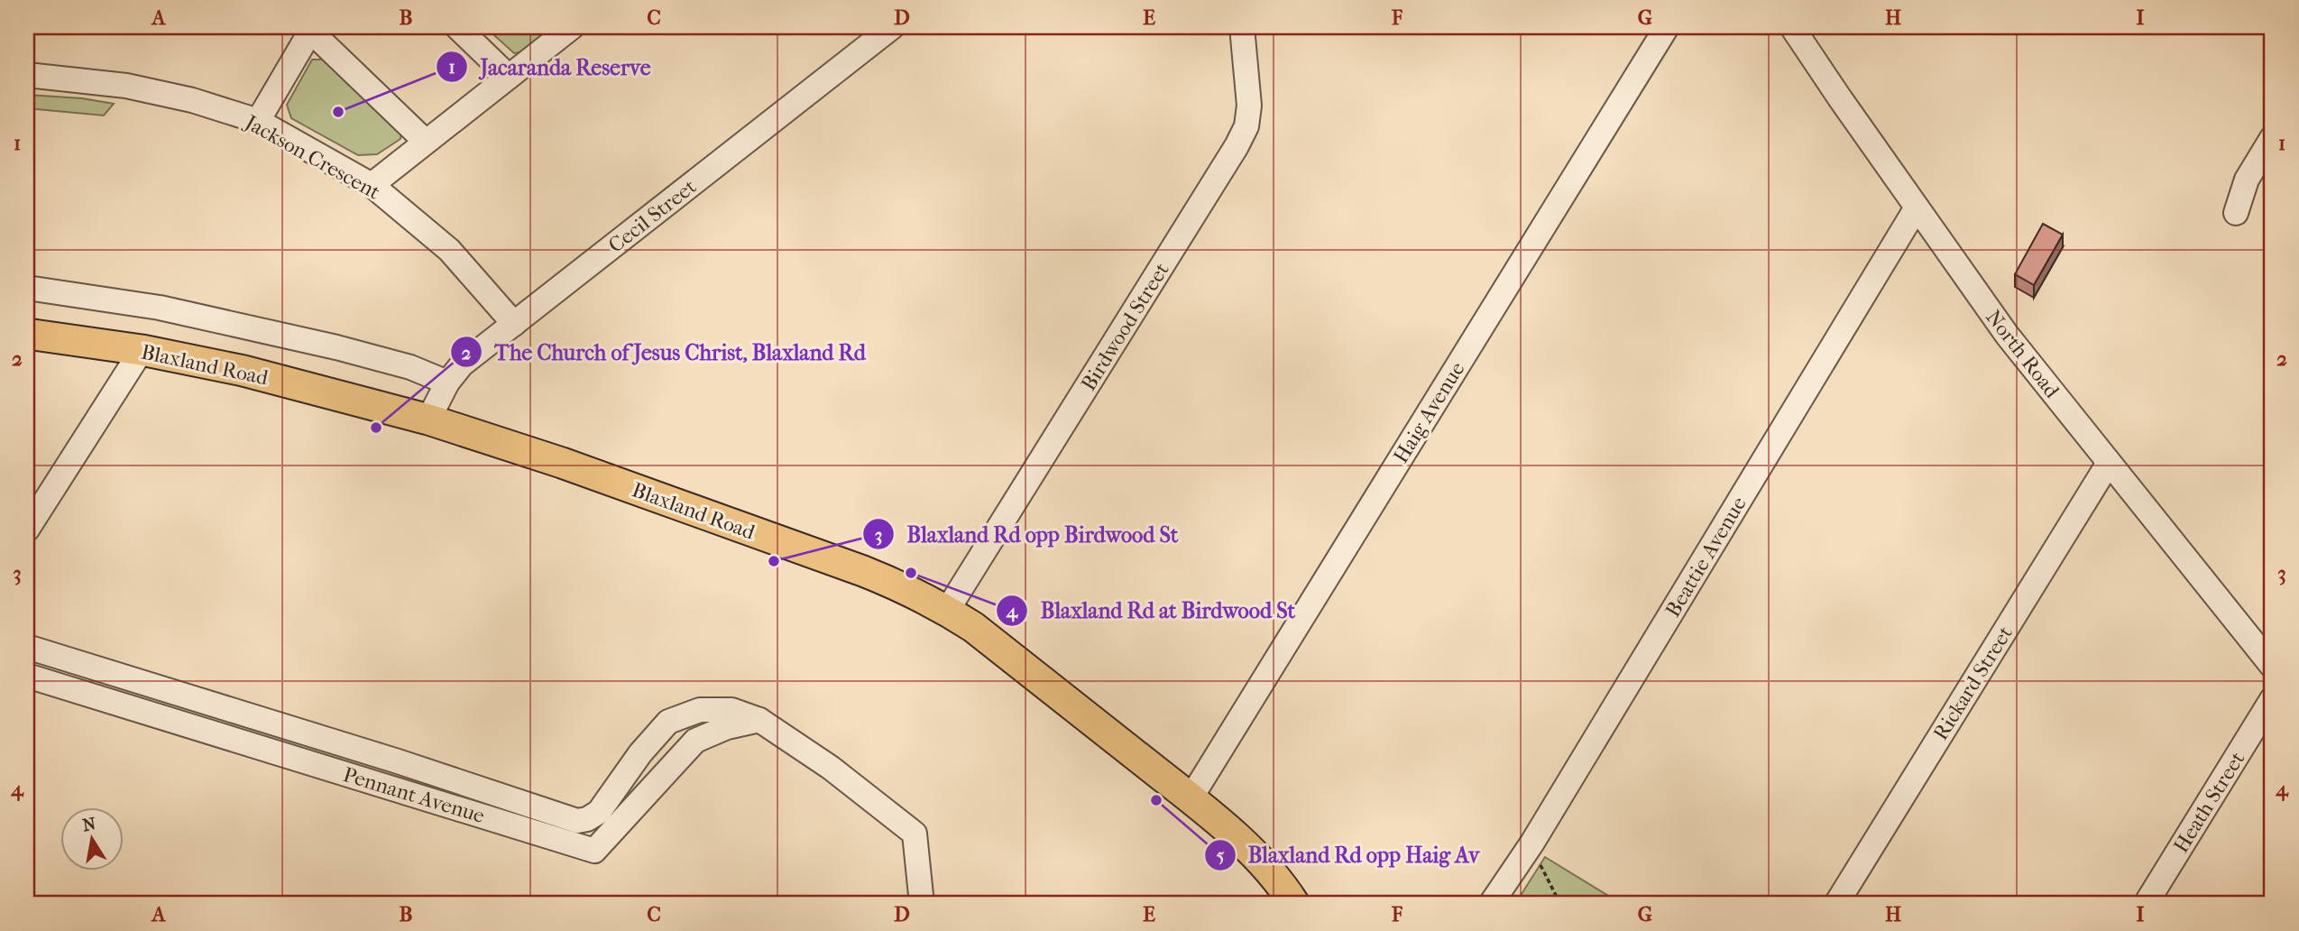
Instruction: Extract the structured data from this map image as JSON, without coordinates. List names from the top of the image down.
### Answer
{
  "streets": {
    "main road": ["Blaxland Road"],
    "street": [
      "Jackson Crescent",
      "Cecil Street",
      "Birdwood Street",
      "North Road",
      "Haig Avenue",
      "Beattie Avenue",
      "Rickard Street",
      "Pennant Avenue",
      "Heath Street"
    ]
  },
  "crossings": [
    ["Jackson Crescent", "Cecil Street"],
    ["Cecil Street", "Blaxland Road"],
    ["Birdwood Street", "Blaxland Road"],
    ["North Road", "Beattie Avenue"],
    ["North Road", "Rickard Street"],
    ["Blaxland Road", "Haig Avenue"]
  ],
  "places": [
    "Jacaranda Reserve",
    "The Church of Jesus Christ, Blaxland Rd",
    "Blaxland Rd opp Birdwood St",
    "Blaxland Rd at Birdwood St",
    "Blaxland Rd opp Haig Av"
  ],
  "north": "top",
  "grid": {
    "columns": [
      "A",
      "B",
      "C",
      "D",
      "E",
      "F",
      "G",
      "H",
      "I"
    ],
    "rows": [
      "1",
      "2",
      "3",
      "4"
    ]
  }
}
